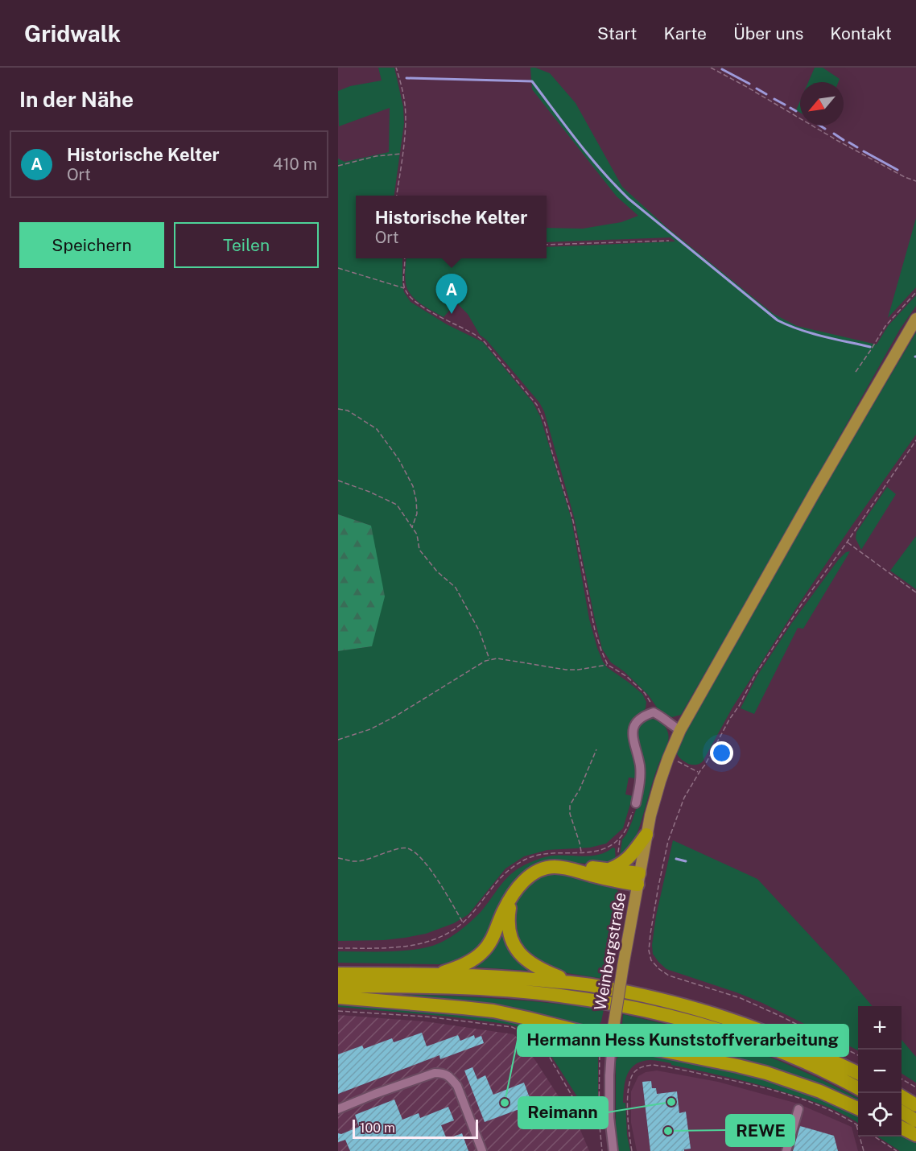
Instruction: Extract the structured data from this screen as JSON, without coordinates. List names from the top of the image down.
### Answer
{
  "streets": {
    "main road": ["Weinbergstraße"]
  },
  "places": ["Reimann", "Hermann Hess Kunststoffverarbeitung", "REWE"],
  "scale_bar": "100 m",
  "north": "bottom left",
  "page": {
    "header": "Gridwalk",
    "nav": [
      "Start",
      "Karte",
      "Über uns",
      "Kontakt"
    ],
    "heading": "In der Nähe",
    "list": [
      {
        "mark": "A",
        "name": "Historische Kelter",
        "note": "Ort",
        "value": "410 m"
      }
    ],
    "popup": ["Historische Kelter", "Ort"],
    "buttons": ["Speichern", "Teilen"],
    "pins": "A",
    "map_buttons": ["+", "−"],
    "scale": "100 m"
  }
}
